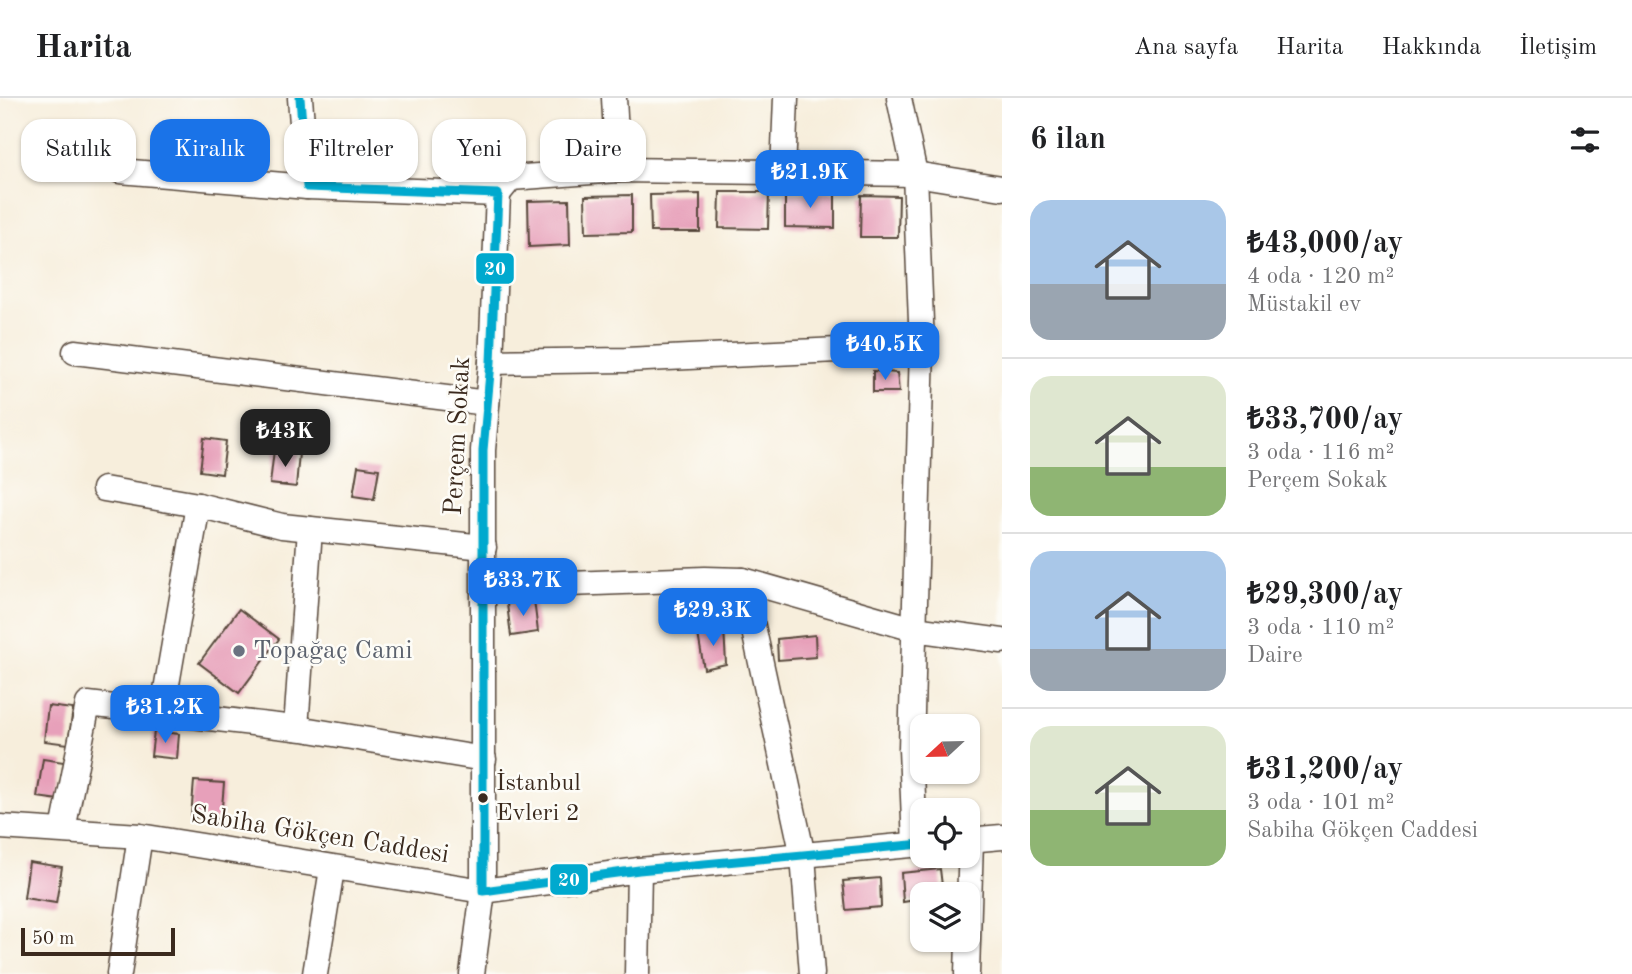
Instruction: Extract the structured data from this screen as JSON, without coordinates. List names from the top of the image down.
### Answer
{
  "streets": {
    "street": ["Perçem Sokak", "Sabiha Gökçen Caddesi"]
  },
  "crossings": [
    ["Perçem Sokak", "Sabiha Gökçen Caddesi"]
  ],
  "places": ["Topağaç Cami", "İstanbul Evleri 2"],
  "lines": ["transit line 20"],
  "scale_bar": "50 m",
  "north": "left",
  "page": {
    "header": "Harita",
    "nav": [
      "Ana sayfa",
      "Harita",
      "Hakkında",
      "İletişim"
    ],
    "heading": "6 ilan",
    "chip": [
      "Satılık",
      "Kiralık",
      "Filtreler",
      "Yeni",
      "Daire"
    ],
    "price": [
      "₺21.9K",
      "₺40.5K",
      "₺43K",
      "₺33.7K",
      "₺29.3K",
      "₺31.2K"
    ],
    "list": [
      {
        "name": "₺43,000/ay",
        "note": "4 oda · 120 m² · Müstakil ev"
      },
      {
        "name": "₺33,700/ay",
        "note": "3 oda · 116 m² · Perçem Sokak"
      },
      {
        "name": "₺29,300/ay",
        "note": "3 oda · 110 m² · Daire"
      },
      {
        "name": "₺31,200/ay",
        "note": "3 oda · 101 m² · Sabiha Gökçen Caddesi"
      }
    ],
    "scale": "50 m"
  }
}
